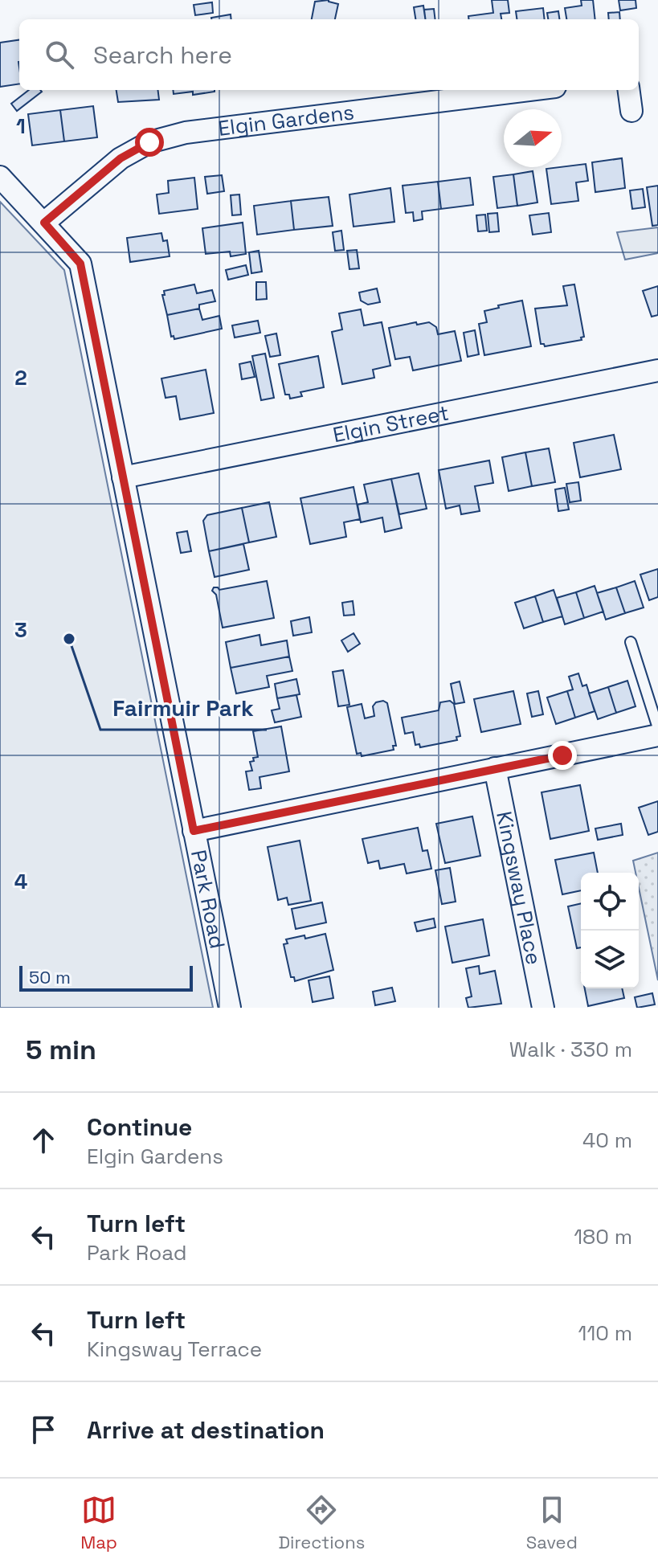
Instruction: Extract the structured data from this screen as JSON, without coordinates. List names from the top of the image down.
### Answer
{
  "streets": {
    "street": [
      "Elgin Gardens",
      "Elgin Street",
      "Kingsway Place",
      "Park Road"
    ]
  },
  "crossings": [
    ["Elgin Gardens", "Park Road"],
    ["Elgin Street", "Park Road"]
  ],
  "places": ["Fairmuir Park"],
  "scale_bar": "50 m",
  "north": "right",
  "page": {
    "search": "Search here",
    "scale": "50 m",
    "heading": ["5 min", "Walk · 330 m"],
    "list": [
      ["Continue", "Elgin Gardens", "40 m"],
      ["Turn left", "Park Road", "180 m"],
      ["Turn left", "Kingsway Terrace", "110 m"],
      "Arrive at destination"
    ],
    "nav": ["Map", "Directions", "Saved"]
  },
  "grid": {
    "rows": [
      "1",
      "2",
      "3",
      "4"
    ]
  }
}
